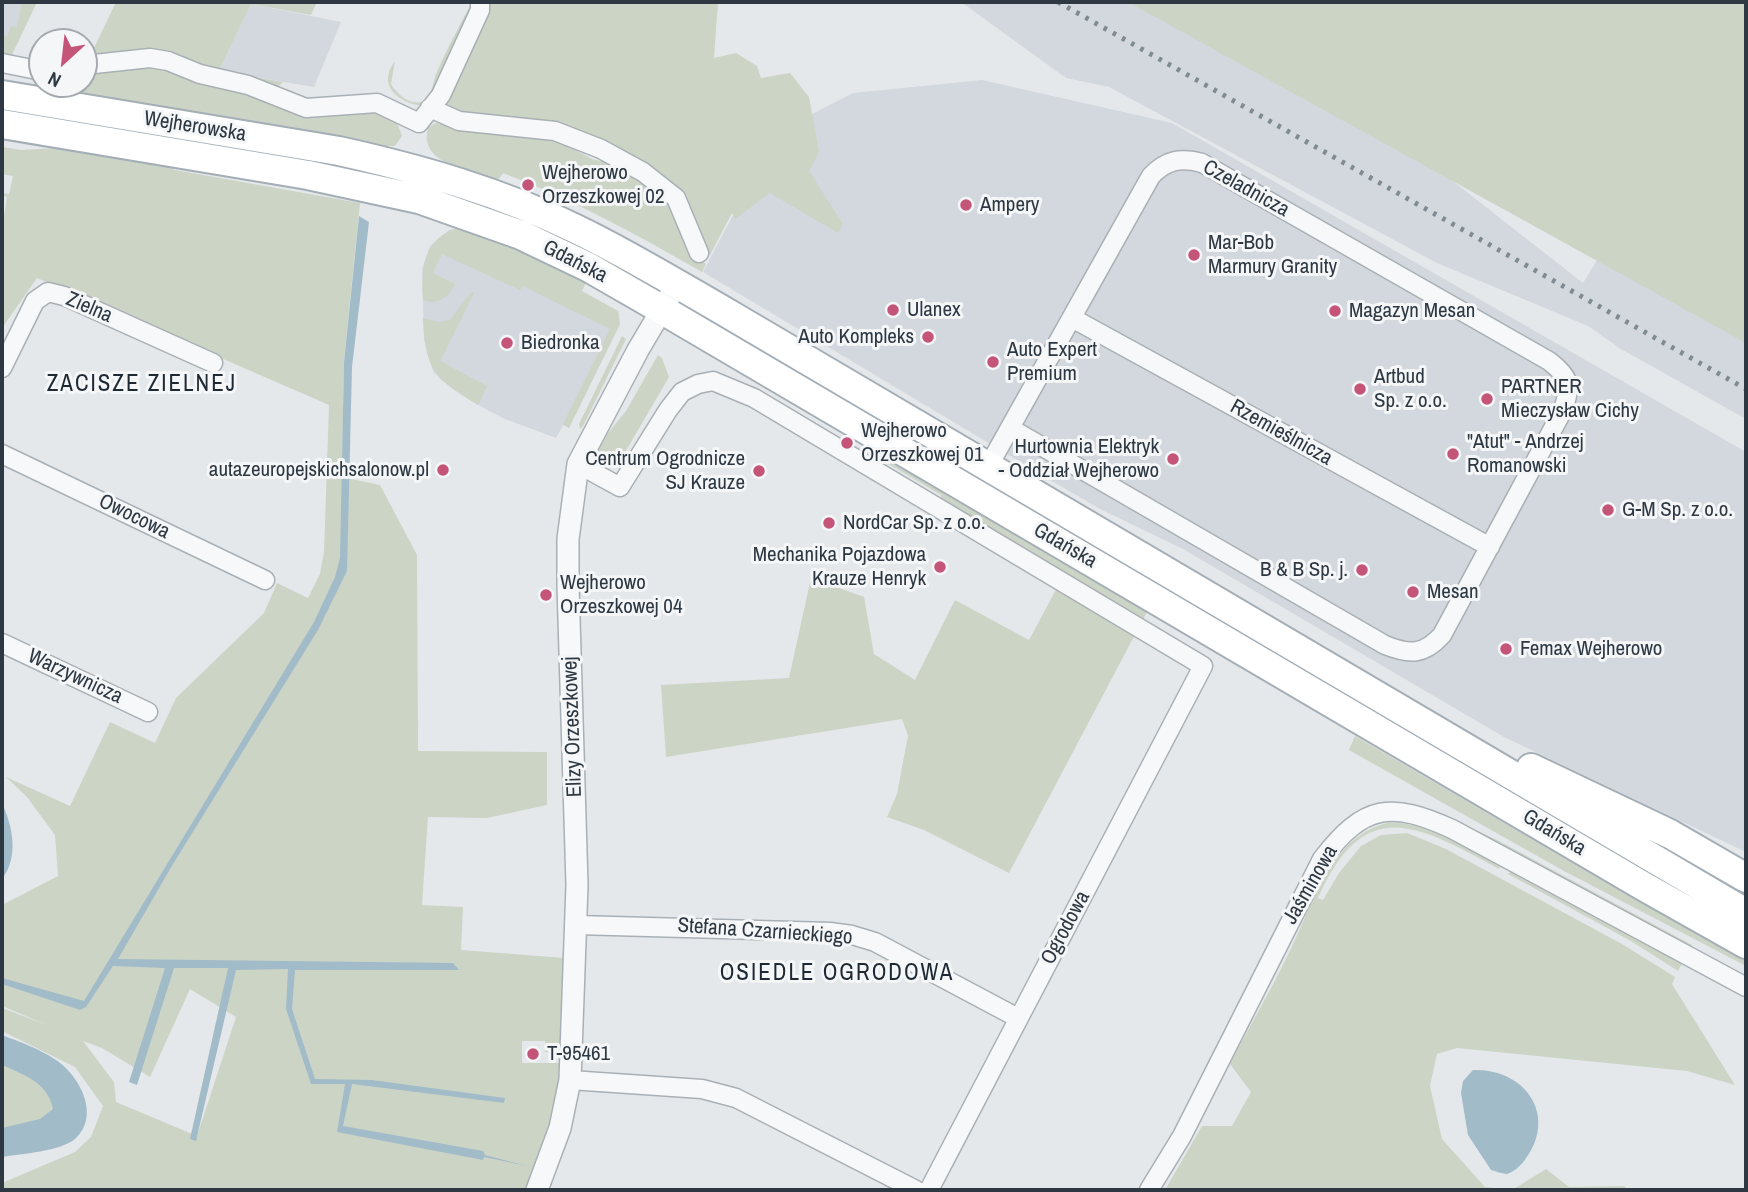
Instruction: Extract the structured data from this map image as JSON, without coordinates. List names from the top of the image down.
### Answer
{
  "streets": {
    "main road": ["Wejherowska", "Gdańska"],
    "street": [
      "Czeladnicza",
      "Zielna",
      "Rzemieślnicza",
      "Owocowa",
      "Warzywnicza",
      "Elizy Orzeszkowej",
      "Jaśminowa",
      "Ogrodowa",
      "Stefana Czarnieckiego"
    ]
  },
  "crossings": [
    ["Wejherowska", "Gdańska"],
    ["Czeladnicza", "Gdańska"],
    ["Czeladnicza", "Rzemieślnicza"],
    ["Gdańska", "Elizy Orzeszkowej"],
    ["Elizy Orzeszkowej", "Ogrodowa"],
    ["Elizy Orzeszkowej", "Stefana Czarnieckiego"],
    ["Ogrodowa", "Stefana Czarnieckiego"]
  ],
  "districts": ["ZACISZE ZIELNEJ", "OSIEDLE OGRODOWA"],
  "places": [
    "Wejherowo Orzeszkowej 02",
    "Ampery",
    "Mar-Bob Marmury Granity",
    "Ulanex",
    "Magazyn Mesan",
    "Auto Kompleks",
    "Biedronka",
    "Auto Expert Premium",
    "Artbud Sp. z o.o.",
    "PARTNER Mieczysław Cichy",
    "Wejherowo Orzeszkowej 01",
    "\"Atut\" - Andrzej Romanowski",
    "Hurtownia Elektryk - Oddział Wejherowo",
    "autazeuropejskichsalonow.pl",
    "Centrum Ogrodnicze SJ Krauze",
    "G-M Sp. z o.o.",
    "NordCar Sp. z o.o.",
    "Mechanika Pojazdowa Krauze Henryk",
    "B & B Sp. j.",
    "Mesan",
    "Wejherowo Orzeszkowej 04",
    "Femax Wejherowo",
    "T-95461"
  ],
  "north": "bottom left"
}
